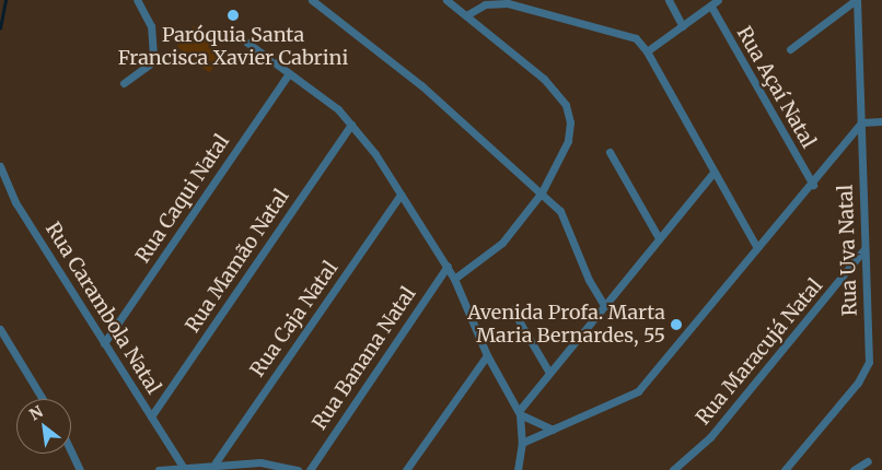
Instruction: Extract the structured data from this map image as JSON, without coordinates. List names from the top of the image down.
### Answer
{
  "streets": {
    "street": [
      "Rua Açaí Natal",
      "Rua Caqui Natal",
      "Rua Uva Natal",
      "Rua Mamão Natal",
      "Rua Carambola Natal",
      "Rua Caja Natal",
      "Rua Maracujá Natal",
      "Rua Banana Natal"
    ]
  },
  "crossings": [
    ["Rua Caqui Natal", "Rua Carambola Natal"],
    ["Rua Uva Natal", "Rua Maracujá Natal"],
    ["Rua Mamão Natal", "Rua Carambola Natal"]
  ],
  "places": ["Paróquia Santa Francisca Xavier Cabrini", "Avenida Profa. Marta Maria Bernardes, 55"],
  "north": "top left"
}
